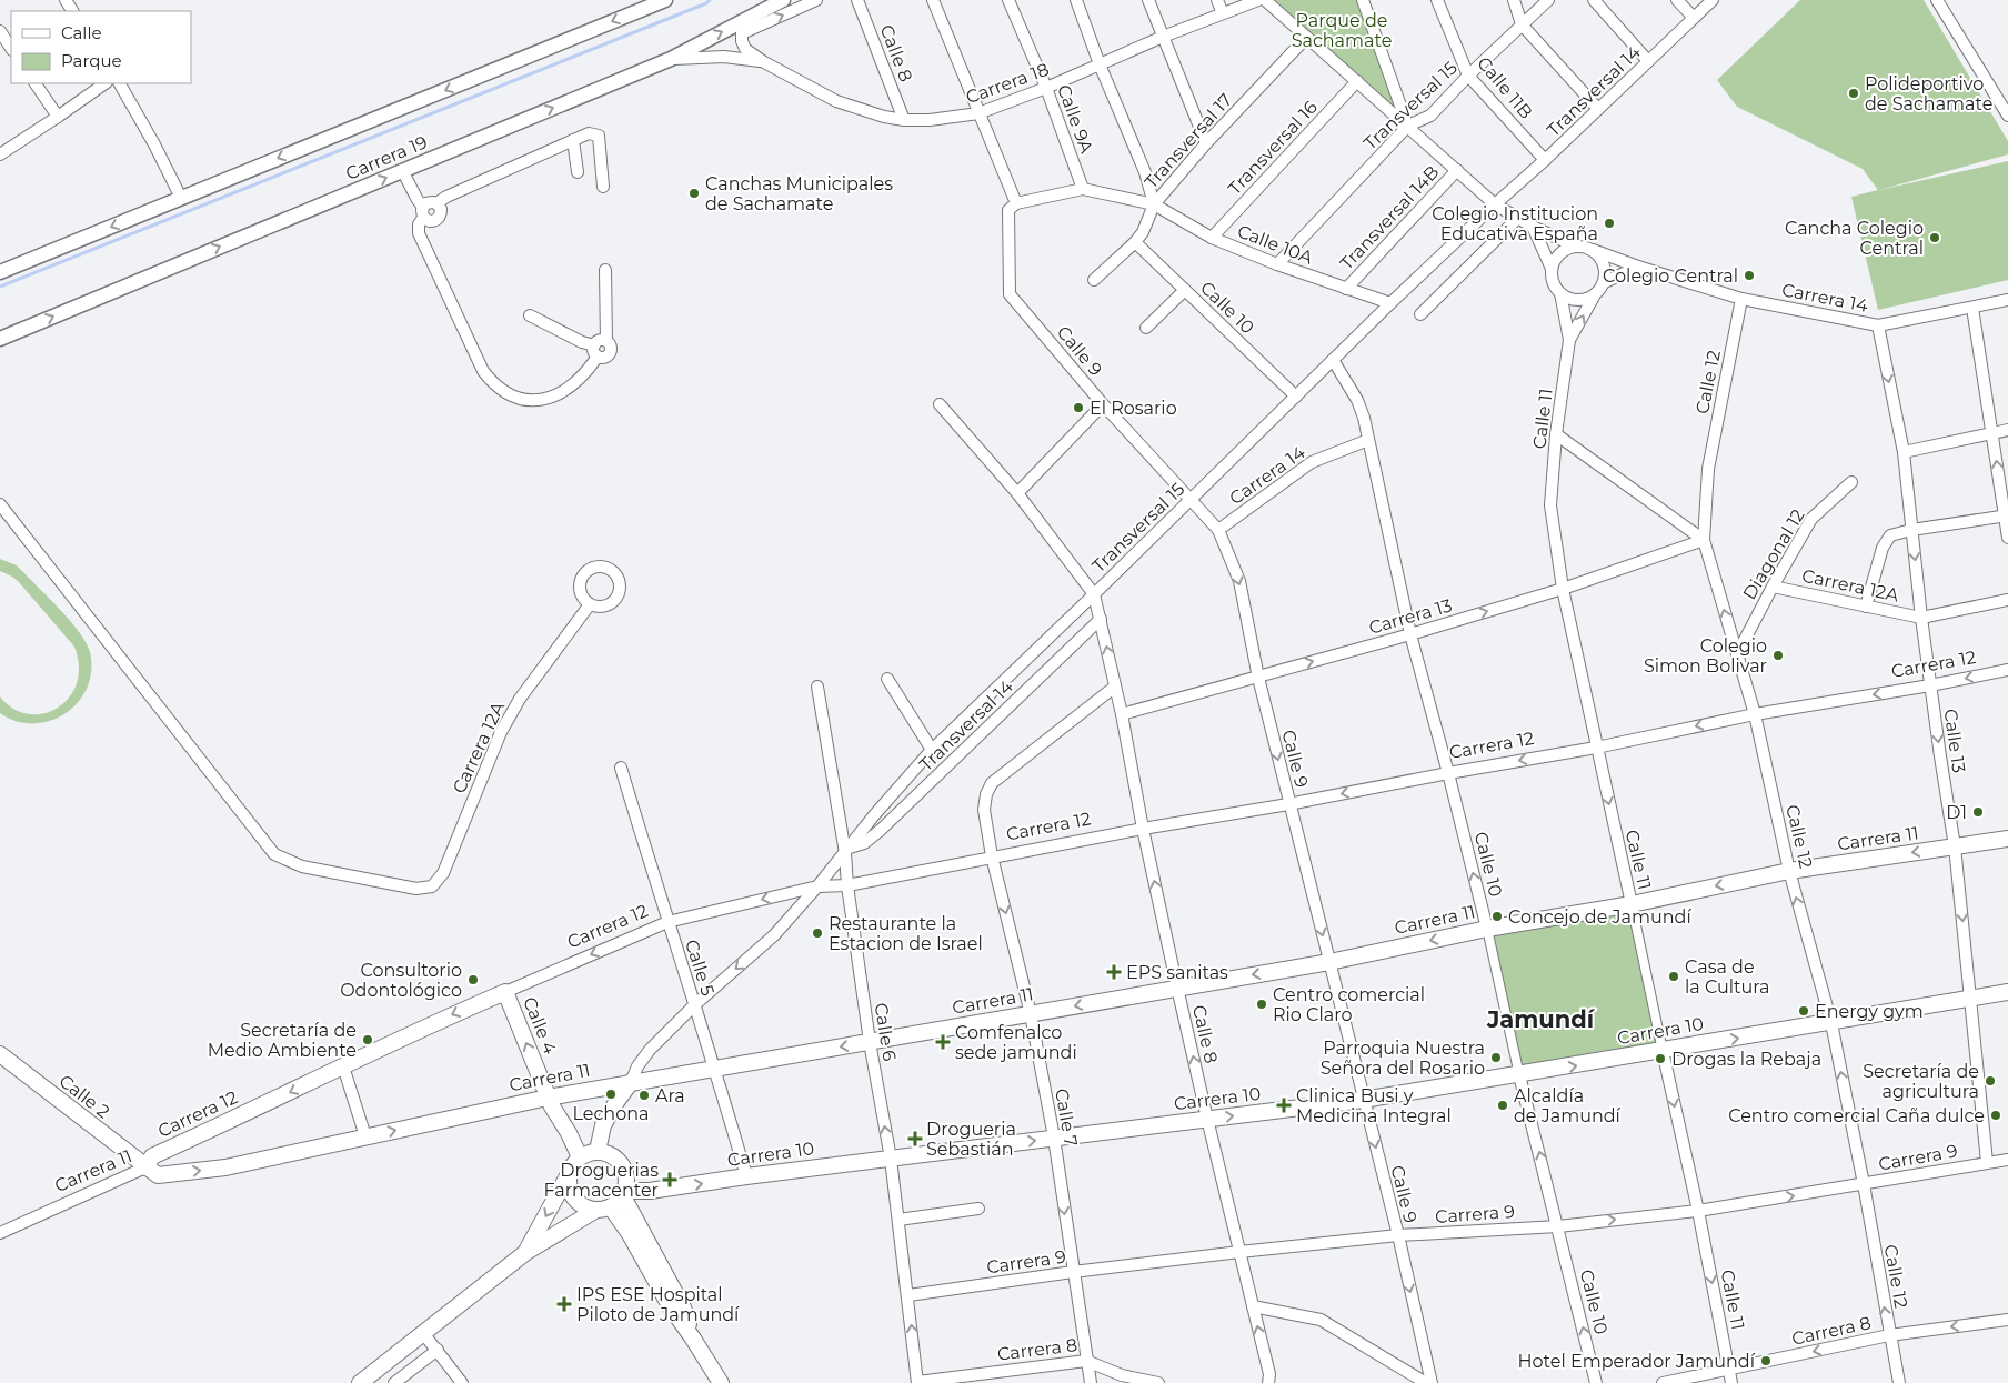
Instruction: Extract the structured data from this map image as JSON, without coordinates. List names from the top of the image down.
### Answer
{
  "streets": {
    "main road": [
      "Carrera 12",
      "Carrera 11",
      "Calle 4",
      "Carrera 10",
      "Calle 2"
    ],
    "street": [
      "Calle 8",
      "Carrera 18",
      "Calle 11B",
      "Transversal 14",
      "Transversal 15",
      "Calle 9A",
      "Transversal 17",
      "Transversal 16",
      "Carrera 19",
      "Transversal 14B",
      "Calle 10A",
      "Carrera 14",
      "Calle 10",
      "Calle 9",
      "Calle 12",
      "Calle 11",
      "Diagonal 12",
      "Carrera 12A",
      "Carrera 13",
      "Calle 13",
      "Calle 5",
      "Calle 6",
      "Calle 7",
      "Carrera 9",
      "Carrera 8"
    ]
  },
  "crossings": [
    ["Calle 8", "Carrera 18"],
    ["Calle 8", "Transversal 14"],
    ["Calle 8", "Transversal 15"],
    ["Calle 8", "Carrera 13"],
    ["Calle 8", "Carrera 12"],
    ["Calle 8", "Carrera 11"],
    ["Calle 8", "Carrera 10"],
    ["Calle 8", "Calle 7"],
    ["Calle 8", "Carrera 9"],
    ["Carrera 18", "Calle 9A"],
    ["Carrera 18", "Carrera 19"],
    ["Carrera 18", "Calle 9"],
    ["Calle 11B", "Transversal 14"],
    ["Calle 11B", "Transversal 15"],
    ["Transversal 14", "Transversal 15"],
    ["Transversal 14", "Calle 6"],
    ["Transversal 15", "Calle 10A"],
    ["Transversal 15", "Calle 10"],
    ["Transversal 15", "Calle 9"],
    ["Transversal 15", "Carrera 12"],
    ["Transversal 15", "Calle 6"],
    ["Calle 9A", "Transversal 17"],
    ["Transversal 17", "Calle 10A"],
    ["Transversal 17", "Calle 9"],
    ["Transversal 16", "Calle 10A"],
    ["Transversal 14B", "Calle 10A"],
    ["Carrera 14", "Calle 10"],
    ["Carrera 14", "Calle 9"],
    ["Carrera 14", "Calle 12"],
    ["Carrera 14", "Calle 11"],
    ["Carrera 14", "Calle 13"],
    ["Calle 10", "Carrera 13"],
    ["Calle 10", "Carrera 12"],
    ["Calle 10", "Carrera 11"],
    ["Calle 10", "Carrera 10"],
    ["Calle 10", "Carrera 9"],
    ["Calle 9", "Carrera 13"],
    ["Calle 9", "Carrera 12"],
    ["Calle 9", "Carrera 11"],
    ["Calle 9", "Carrera 10"],
    ["Calle 9", "Carrera 9"],
    ["Calle 12", "Diagonal 12"],
    ["Calle 12", "Carrera 13"],
    ["Calle 12", "Carrera 12"],
    ["Calle 12", "Carrera 11"],
    ["Calle 12", "Carrera 10"],
    ["Calle 12", "Carrera 9"],
    ["Calle 12", "Carrera 8"],
    ["Calle 11", "Carrera 13"],
    ["Calle 11", "Carrera 12"],
    ["Calle 11", "Carrera 11"],
    ["Calle 11", "Carrera 10"],
    ["Calle 11", "Carrera 9"],
    ["Calle 11", "Carrera 8"],
    ["Diagonal 12", "Carrera 12A"],
    ["Carrera 12A", "Calle 13"],
    ["Carrera 12", "Calle 13"],
    ["Carrera 12", "Carrera 11"],
    ["Carrera 12", "Calle 5"],
    ["Carrera 12", "Calle 4"],
    ["Carrera 12", "Calle 6"],
    ["Carrera 12", "Calle 2"],
    ["Carrera 12", "Calle 7"],
    ["Calle 13", "Carrera 11"],
    ["Calle 13", "Carrera 10"],
    ["Calle 13", "Carrera 9"],
    ["Carrera 11", "Calle 5"],
    ["Carrera 11", "Calle 4"],
    ["Carrera 11", "Calle 6"],
    ["Carrera 11", "Calle 2"],
    ["Carrera 11", "Calle 7"],
    ["Calle 5", "Carrera 10"],
    ["Calle 4", "Carrera 10"],
    ["Carrera 10", "Calle 6"],
    ["Carrera 10", "Calle 7"],
    ["Calle 6", "Carrera 9"],
    ["Calle 6", "Carrera 8"],
    ["Calle 7", "Carrera 9"],
    ["Calle 7", "Carrera 8"]
  ],
  "one_way": [
    "Calle 8",
    "Calle 10",
    "Calle 9",
    "Calle 12",
    "Calle 11",
    "Carrera 13",
    "Carrera 12",
    "Calle 13",
    "Calle 4",
    "Carrera 10",
    "Calle 7",
    "Carrera 8"
  ],
  "districts": ["Jamundí"],
  "parks": ["Parque de Sachamate"],
  "places": {
    "other": [
      "Polideportivo de Sachamate",
      "Canchas Municipales de Sachamate",
      "Colegio Institucion Educativa España",
      "Cancha Colegio Central",
      "Colegio Central",
      "El Rosario",
      "Colegio Simon Bolivar",
      "D1",
      "Concejo de Jamundí",
      "Restaurante la Estacion de Israel",
      "Casa de la Cultura",
      "Consultorio Odontológico",
      "Centro comercial Rio Claro",
      "Energy gym",
      "Secretaría de Medio Ambiente",
      "Parroquia Nuestra Señora del Rosario",
      "Drogas la Rebaja",
      "Secretaría de agricultura",
      "Lechona",
      "Ara",
      "Alcaldía de Jamundí",
      "Centro comercial Caña dulce",
      "Hotel Emperador Jamundí"
    ],
    "health": [
      "EPS sanitas",
      "Comfenalco sede jamundi",
      "Clinica Busi y Medicina Integral",
      "Drogueria Sebastián",
      "Droguerias Farmacenter",
      "IPS ESE Hospital Piloto de Jamundí"
    ]
  },
  "legend": ["Calle", "Parque"]
}
